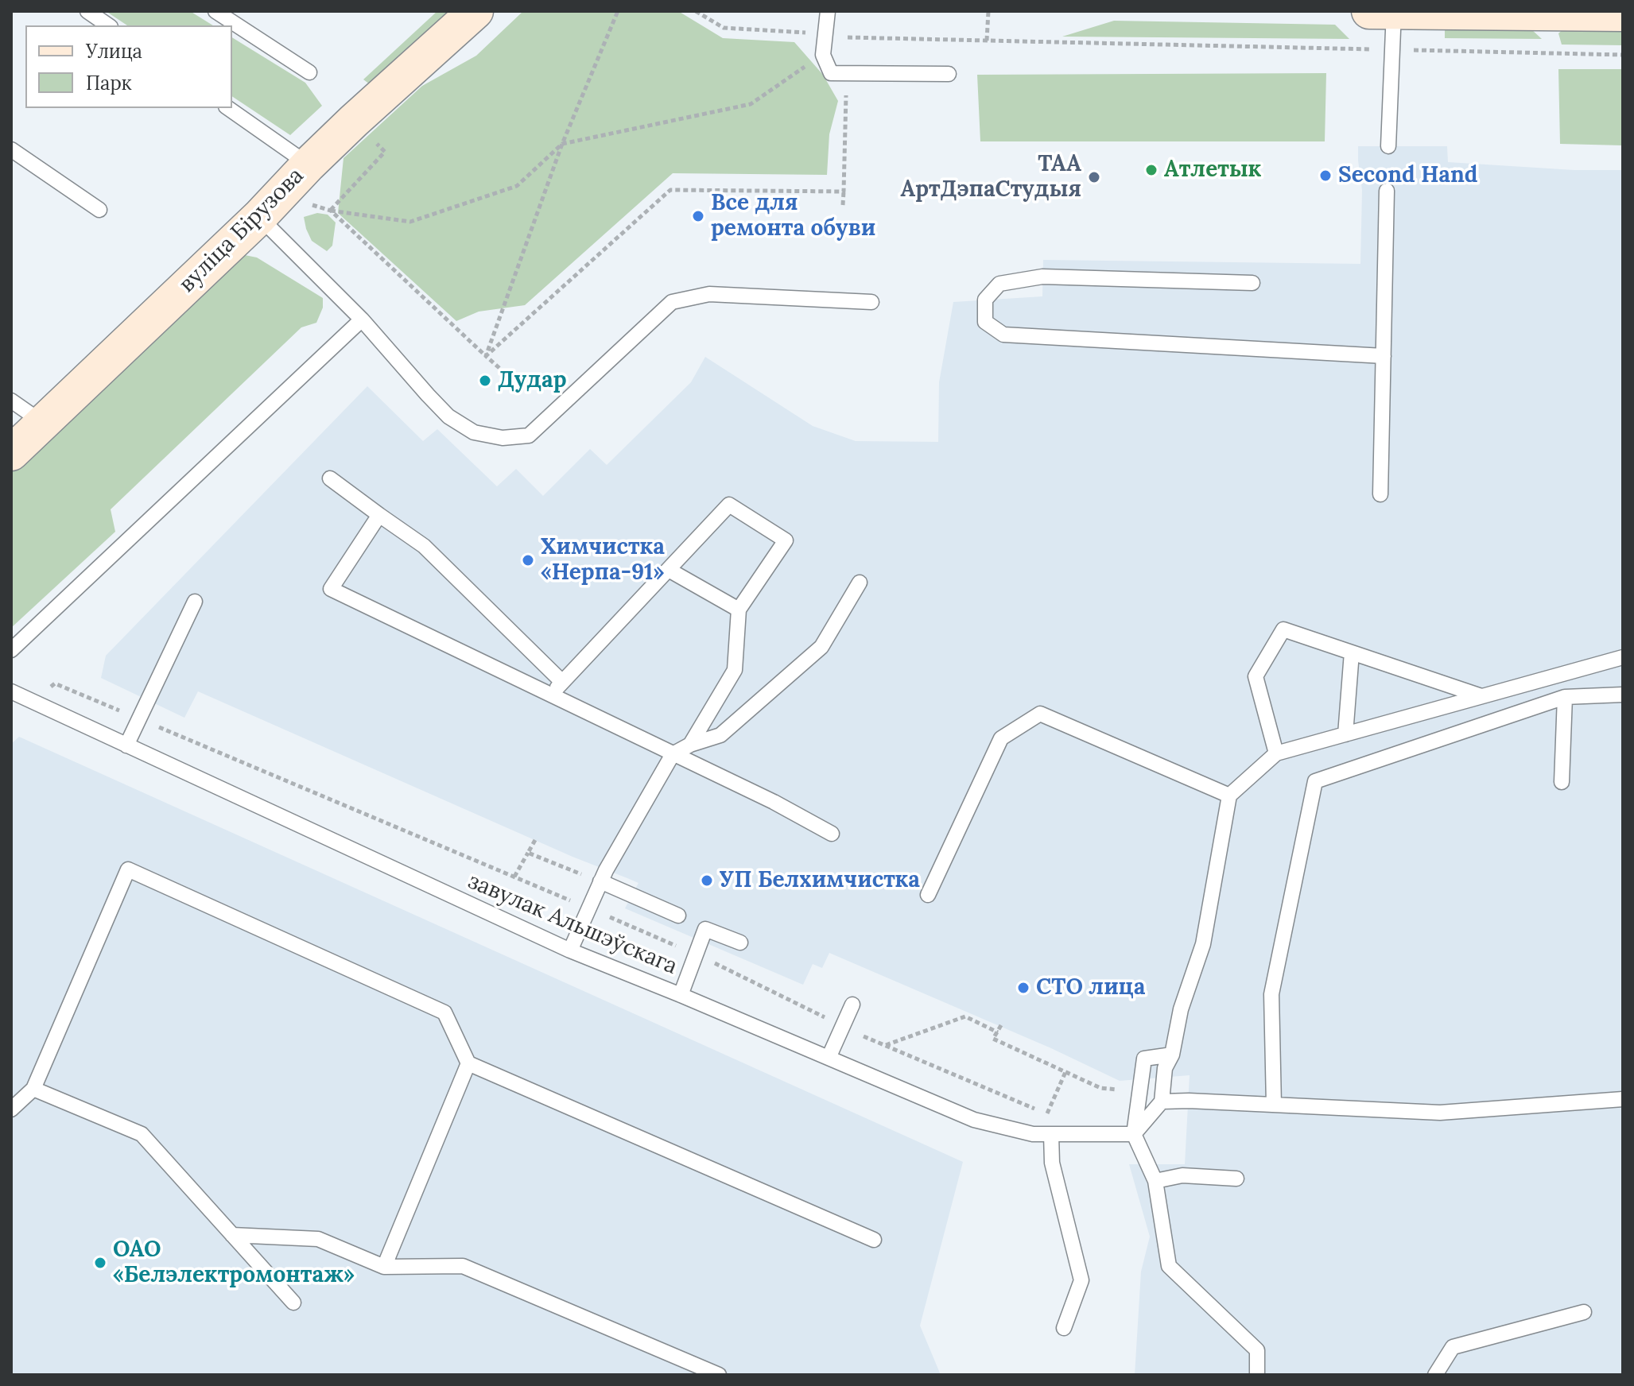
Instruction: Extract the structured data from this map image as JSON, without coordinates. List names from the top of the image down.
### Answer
{
  "streets": {
    "street": ["вуліца Бірузова"],
    "lane": ["завулак Альшэўскага"]
  },
  "places": [
    "Атлетык",
    "Second Hand",
    "ТАА АртДэпаСтудыя",
    "Все для ремонта обуви",
    "Дудар",
    "Химчистка «Нерпа-91»",
    "УП Белхимчистка",
    "СТО лица",
    "ОАО «Белэлектромонтаж»"
  ],
  "legend": ["Улица", "Парк"]
}
